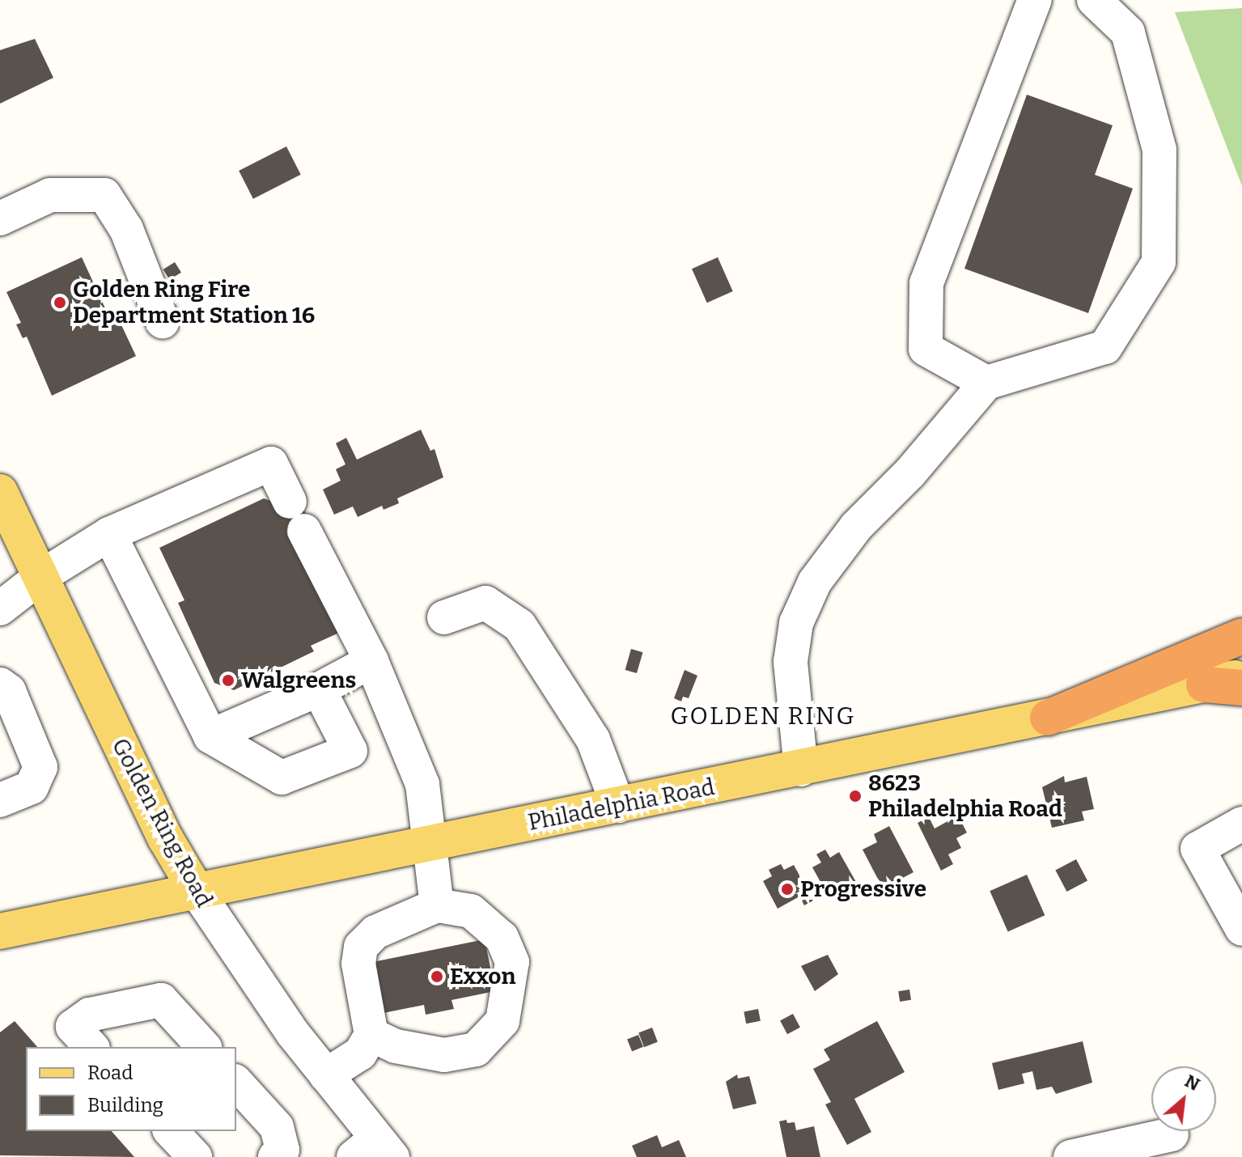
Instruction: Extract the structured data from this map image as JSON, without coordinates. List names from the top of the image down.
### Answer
{
  "streets": {
    "main road": ["Philadelphia Road", "Golden Ring Road"]
  },
  "crossings": [
    ["Philadelphia Road", "Golden Ring Road"]
  ],
  "districts": ["GOLDEN RING"],
  "places": [
    "Golden Ring Fire Department Station 16",
    "Walgreens",
    "8623 Philadelphia Road",
    "Progressive",
    "Exxon"
  ],
  "legend": ["Road", "Building"],
  "north": "top right"
}
